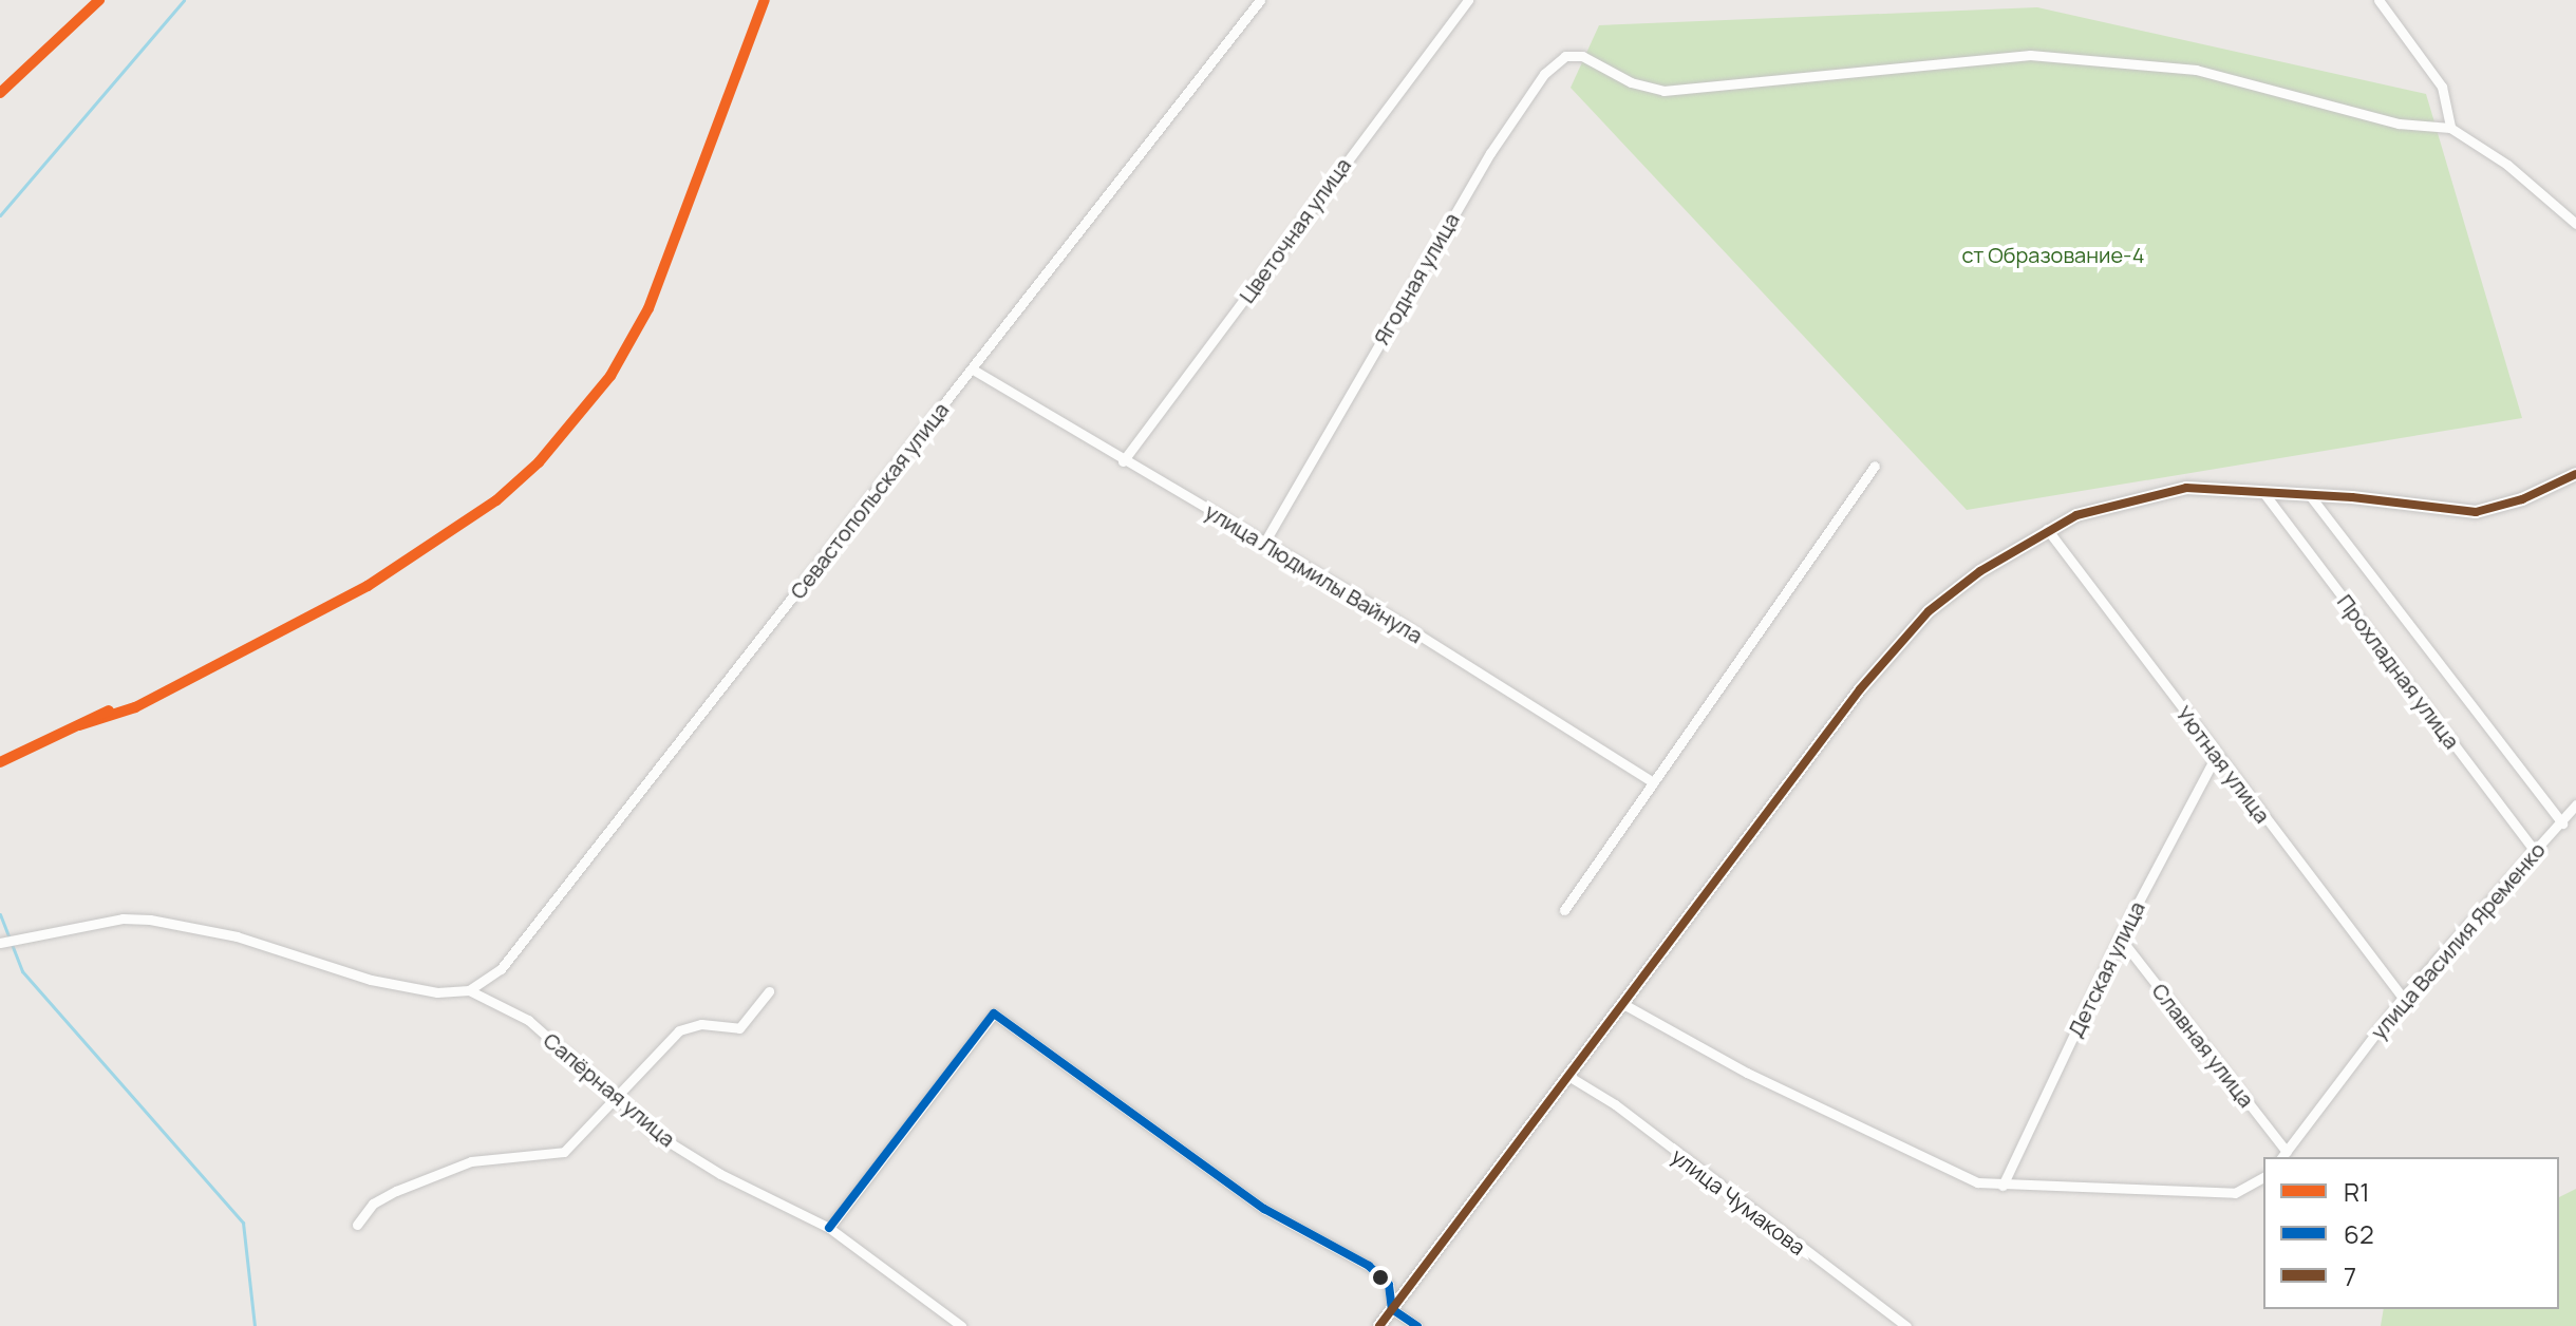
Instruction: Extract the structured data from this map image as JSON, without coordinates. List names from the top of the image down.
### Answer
{
  "streets": {
    "street": [
      "Цветочная улица",
      "Ягодная улица",
      "Севастопольская улица",
      "улица Людмилы Вайнула",
      "Прохладная улица",
      "Уютная улица",
      "улица Василия Яременко",
      "Детская улица",
      "Славная улица",
      "Сапёрная улица",
      "улица Чумакова"
    ]
  },
  "crossings": [
    ["Цветочная улица", "улица Людмилы Вайнула"],
    ["Ягодная улица", "улица Людмилы Вайнула"],
    ["Севастопольская улица", "улица Людмилы Вайнула"],
    ["Севастопольская улица", "Сапёрная улица"],
    ["Прохладная улица", "улица Василия Яременко"],
    ["Уютная улица", "улица Василия Яременко"],
    ["Уютная улица", "Детская улица"],
    ["улица Василия Яременко", "Славная улица"],
    ["Детская улица", "Славная улица"]
  ],
  "parks": ["ст Образование-4"],
  "lines": ["transit line R1", "transit line 7", "transit line 62"],
  "legend": ["R1", "62", "7"]
}
